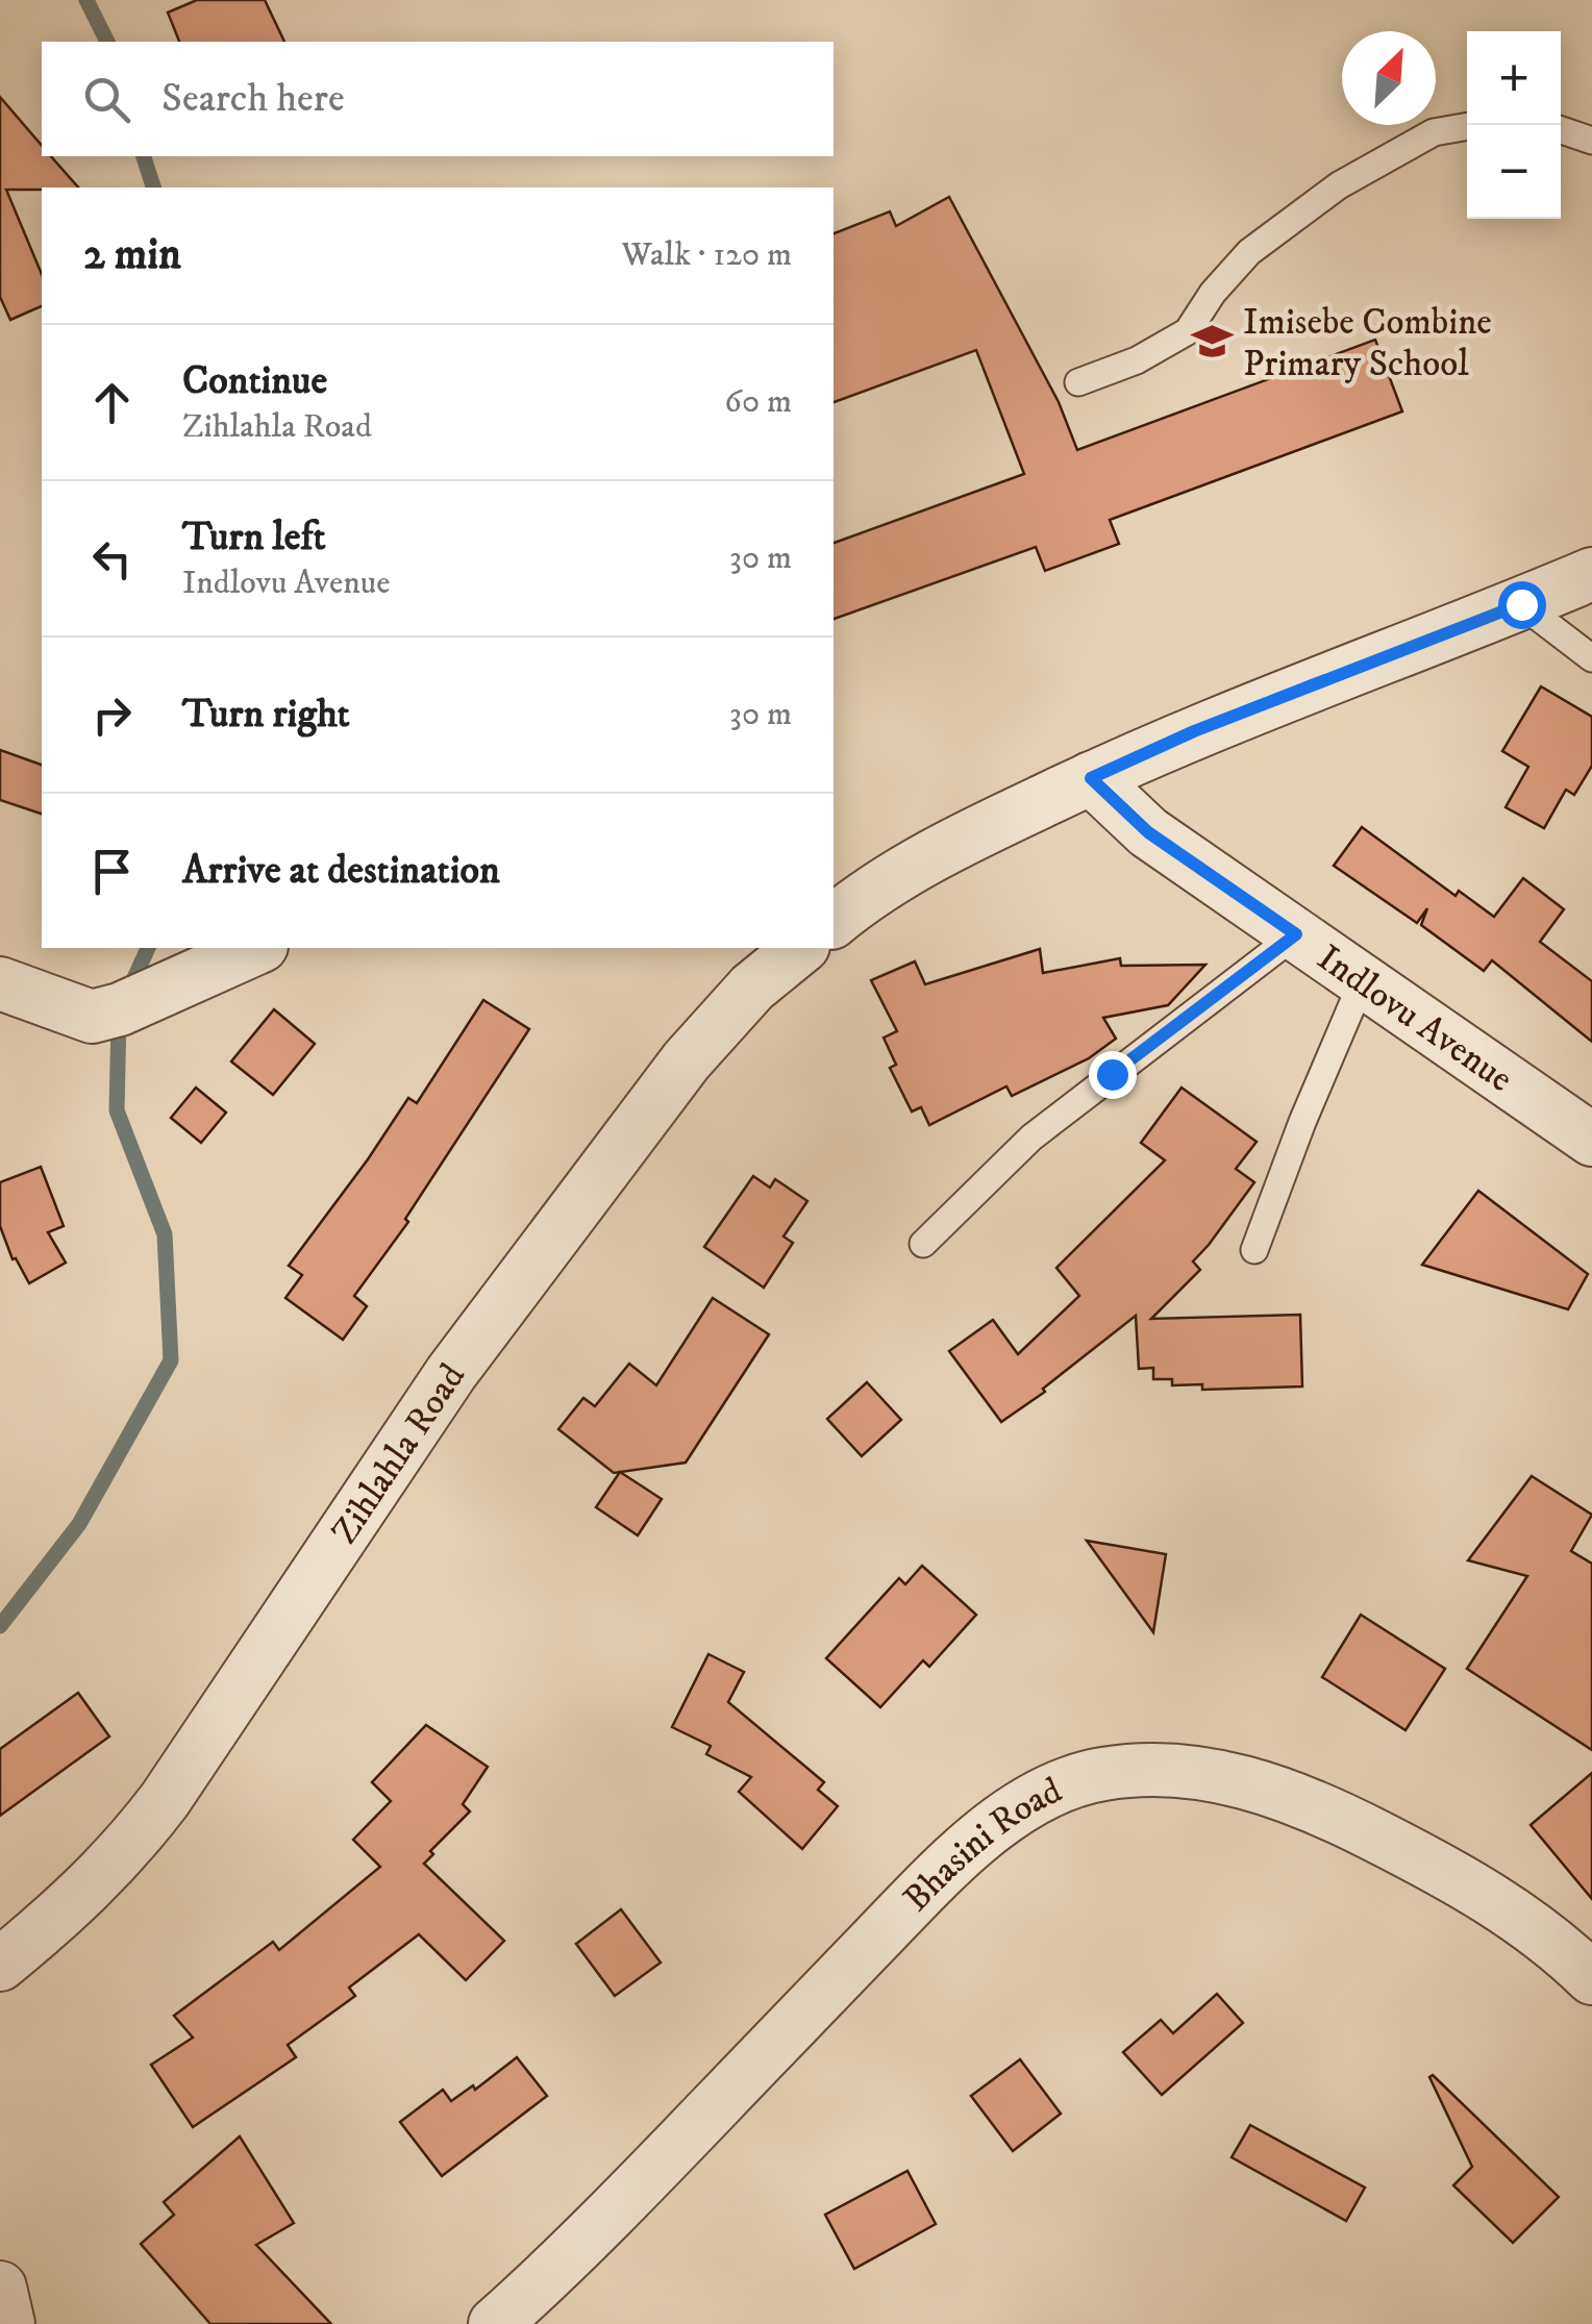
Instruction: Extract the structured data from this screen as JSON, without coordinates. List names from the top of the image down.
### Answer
{
  "streets": {
    "street": ["Indlovu Avenue", "Zihlahla Road", "Bhasini Road"]
  },
  "places": {
    "school or university": ["Imisebe Combine Primary School"]
  },
  "north": "top right",
  "page": {
    "map_buttons": ["+", "−"],
    "search": "Search here",
    "heading": ["2 min", "Walk · 120 m"],
    "list": [
      ["Continue", "Zihlahla Road", "60 m"],
      ["Turn left", "Indlovu Avenue", "30 m"],
      ["Turn right", "30 m"],
      "Arrive at destination"
    ]
  }
}
